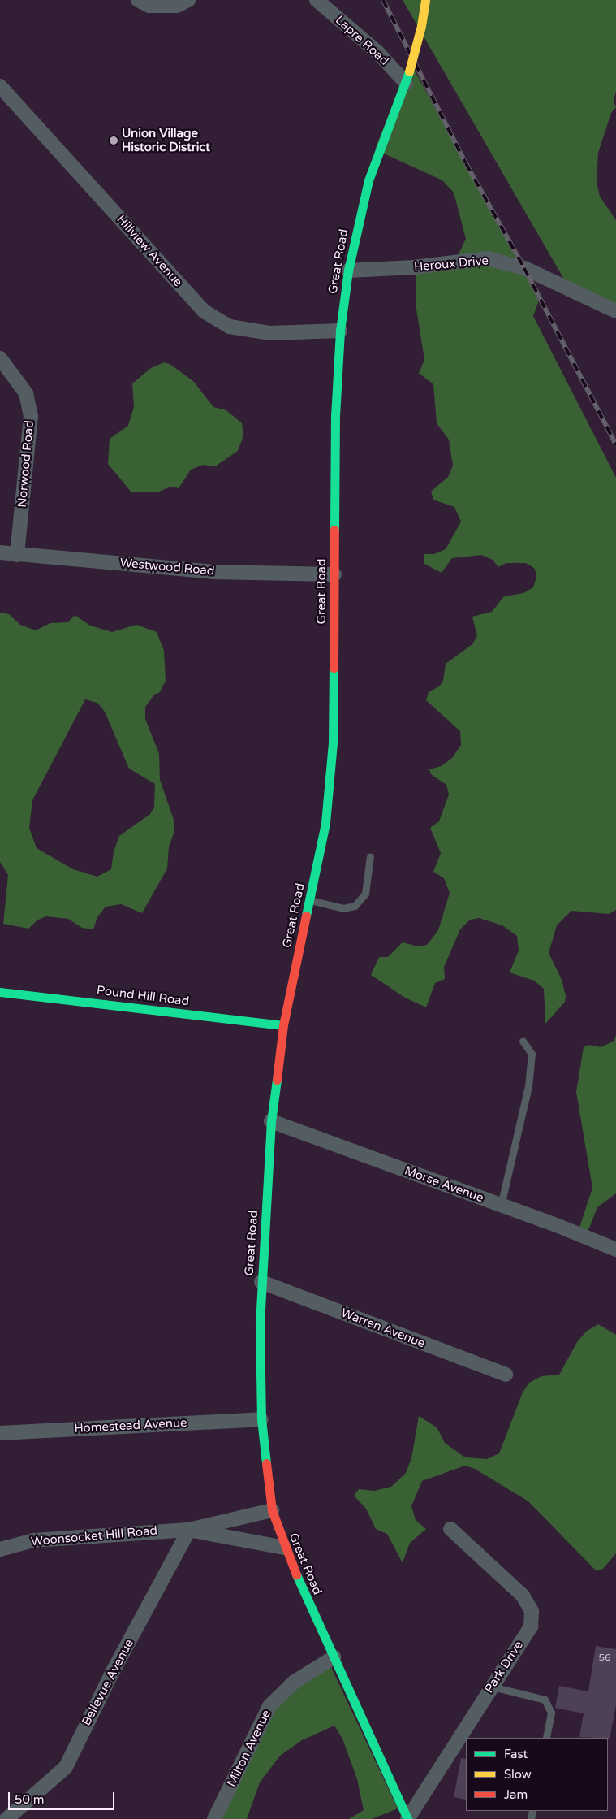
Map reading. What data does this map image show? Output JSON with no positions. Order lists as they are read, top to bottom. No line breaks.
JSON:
{"streets":{"main road":["Great Road","Pound Hill Road"],"street":["Lapre Road","Hillview Avenue","Heroux Drive","Norwood Road","Westwood Road","Morse Avenue","Warren Avenue","Homestead Avenue","Woonsocket Hill Road","Park Drive","Bellevue Avenue","Milton Avenue"]},"crossings":[["Lapre Road","Great Road"],["Hillview Avenue","Great Road"],["Great Road","Heroux Drive"],["Great Road","Westwood Road"],["Great Road","Pound Hill Road"],["Great Road","Morse Avenue"],["Great Road","Warren Avenue"],["Great Road","Homestead Avenue"],["Great Road","Woonsocket Hill Road"],["Great Road","Park Drive"],["Great Road","Milton Avenue"],["Norwood Road","Westwood Road"],["Woonsocket Hill Road","Bellevue Avenue"]],"places":["Union Village Historic District"],"house_numbers":["56"],"legend":["Fast","Slow","Jam"],"scale_bar":"50 m"}
